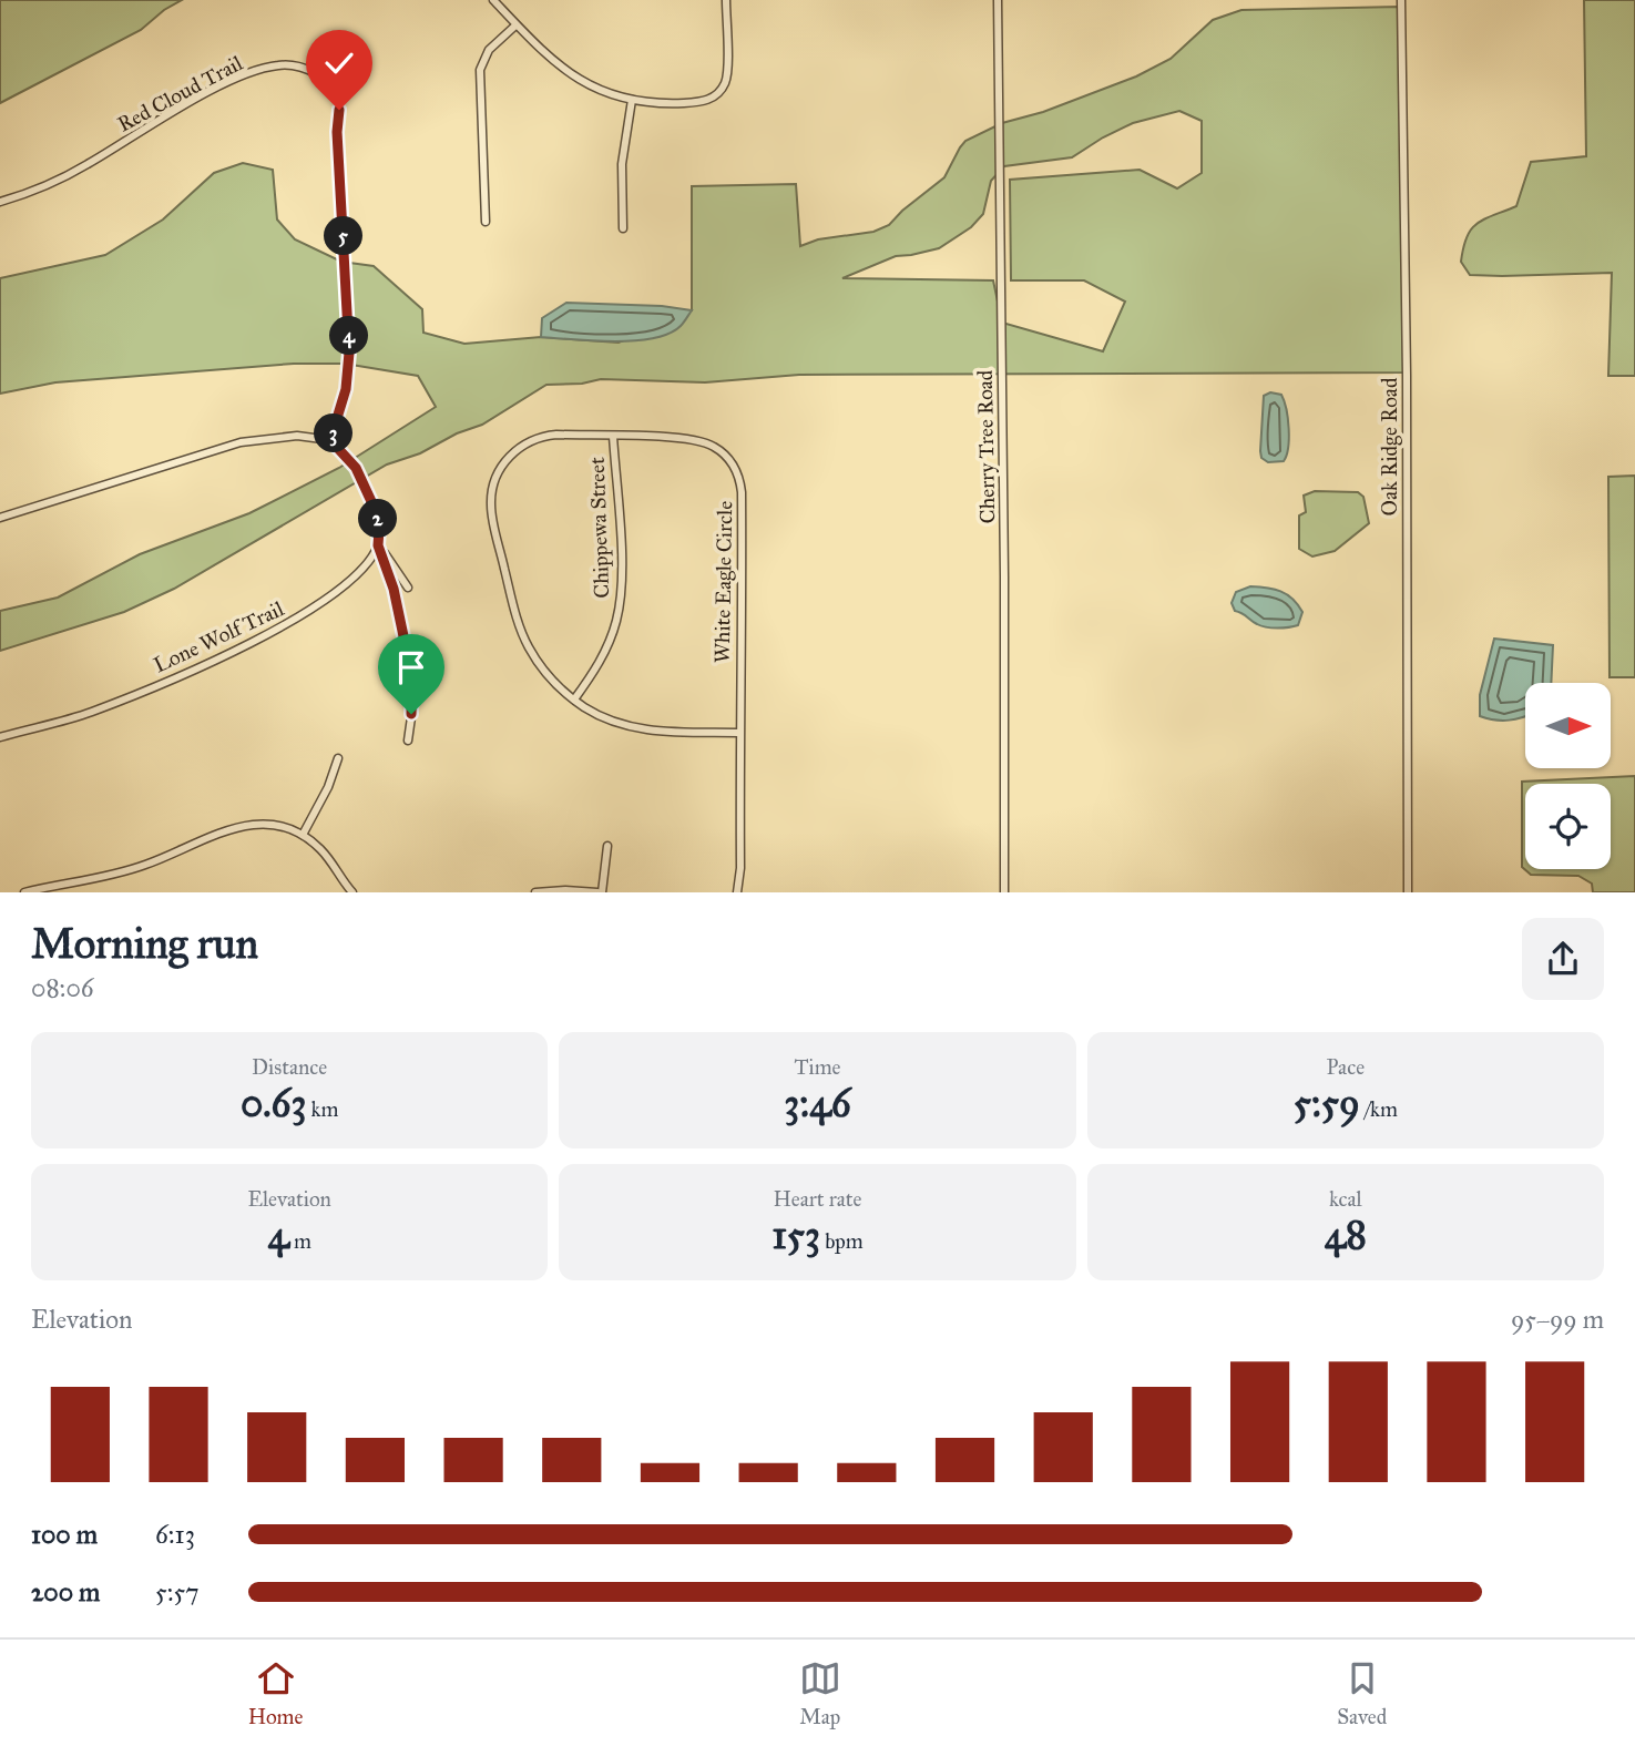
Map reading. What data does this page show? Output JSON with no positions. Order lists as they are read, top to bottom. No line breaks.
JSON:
{"streets":{"street":["Red Cloud Trail","Cherry Tree Road","Oak Ridge Road","Chippewa Street","White Eagle Circle","Lone Wolf Trail"]},"crossings":[["Chippewa Street","White Eagle Circle"]],"north":"right","page":{"pins":["5","4","3","2"],"heading":["Morning run","08:06"],"stats":[["Distance","0.63 km"],["Time","3:46"],["Pace","5:59 /km"],["Elevation","4 m"],["Heart rate","153 bpm"],["kcal","48"]],"chart":["Elevation","95–99 m"],"list":[{"name":"100 m","note":"6:13"},{"name":"200 m","note":"5:57"}],"tabs":["Home","Map","Saved"]}}
